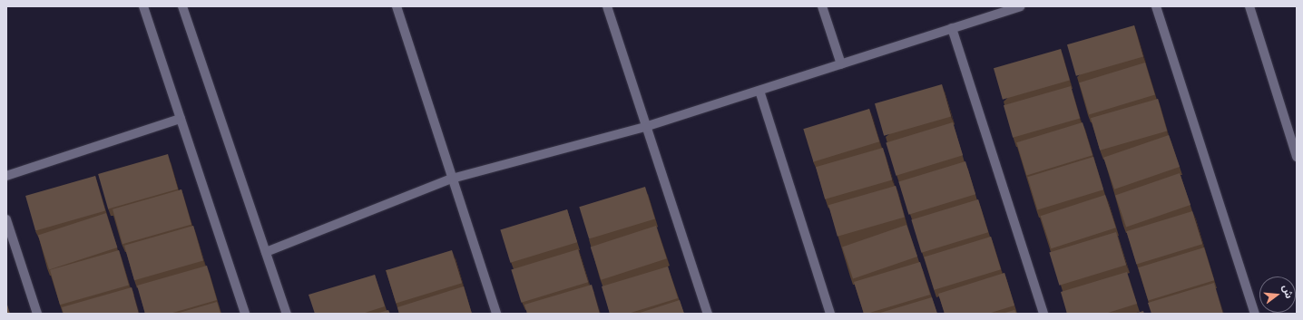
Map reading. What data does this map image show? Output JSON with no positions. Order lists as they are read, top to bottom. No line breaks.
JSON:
{"north":"right"}
